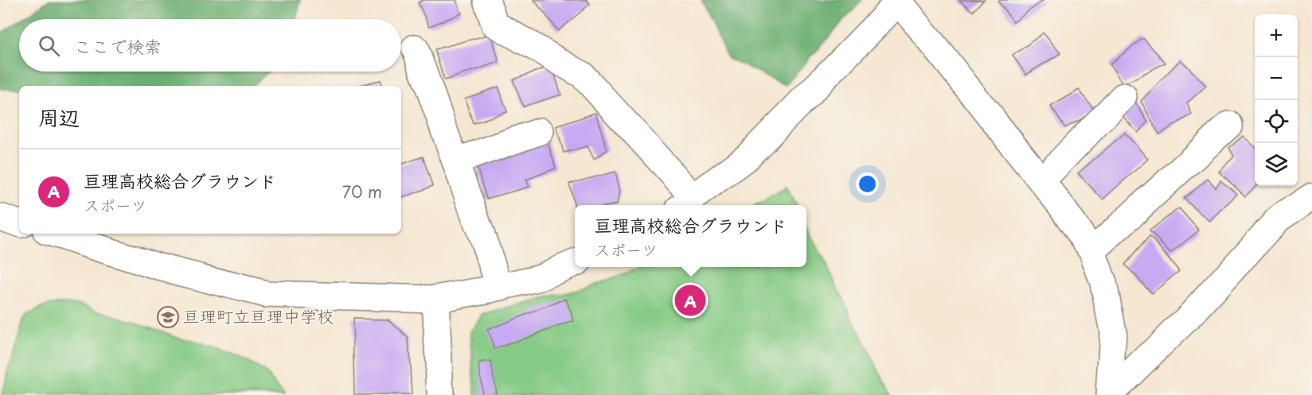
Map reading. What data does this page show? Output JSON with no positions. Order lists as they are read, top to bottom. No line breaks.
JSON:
{"places":{"school or university":["亘理町立亘理中学校"]},"page":{"map_buttons":["+","−"],"search":"ここで検索","heading":"周辺","list":[{"mark":"A","name":"亘理高校総合グラウンド","note":"スポーツ","value":"70 m"}],"popup":["亘理高校総合グラウンド","スポーツ"],"pins":"A"}}
